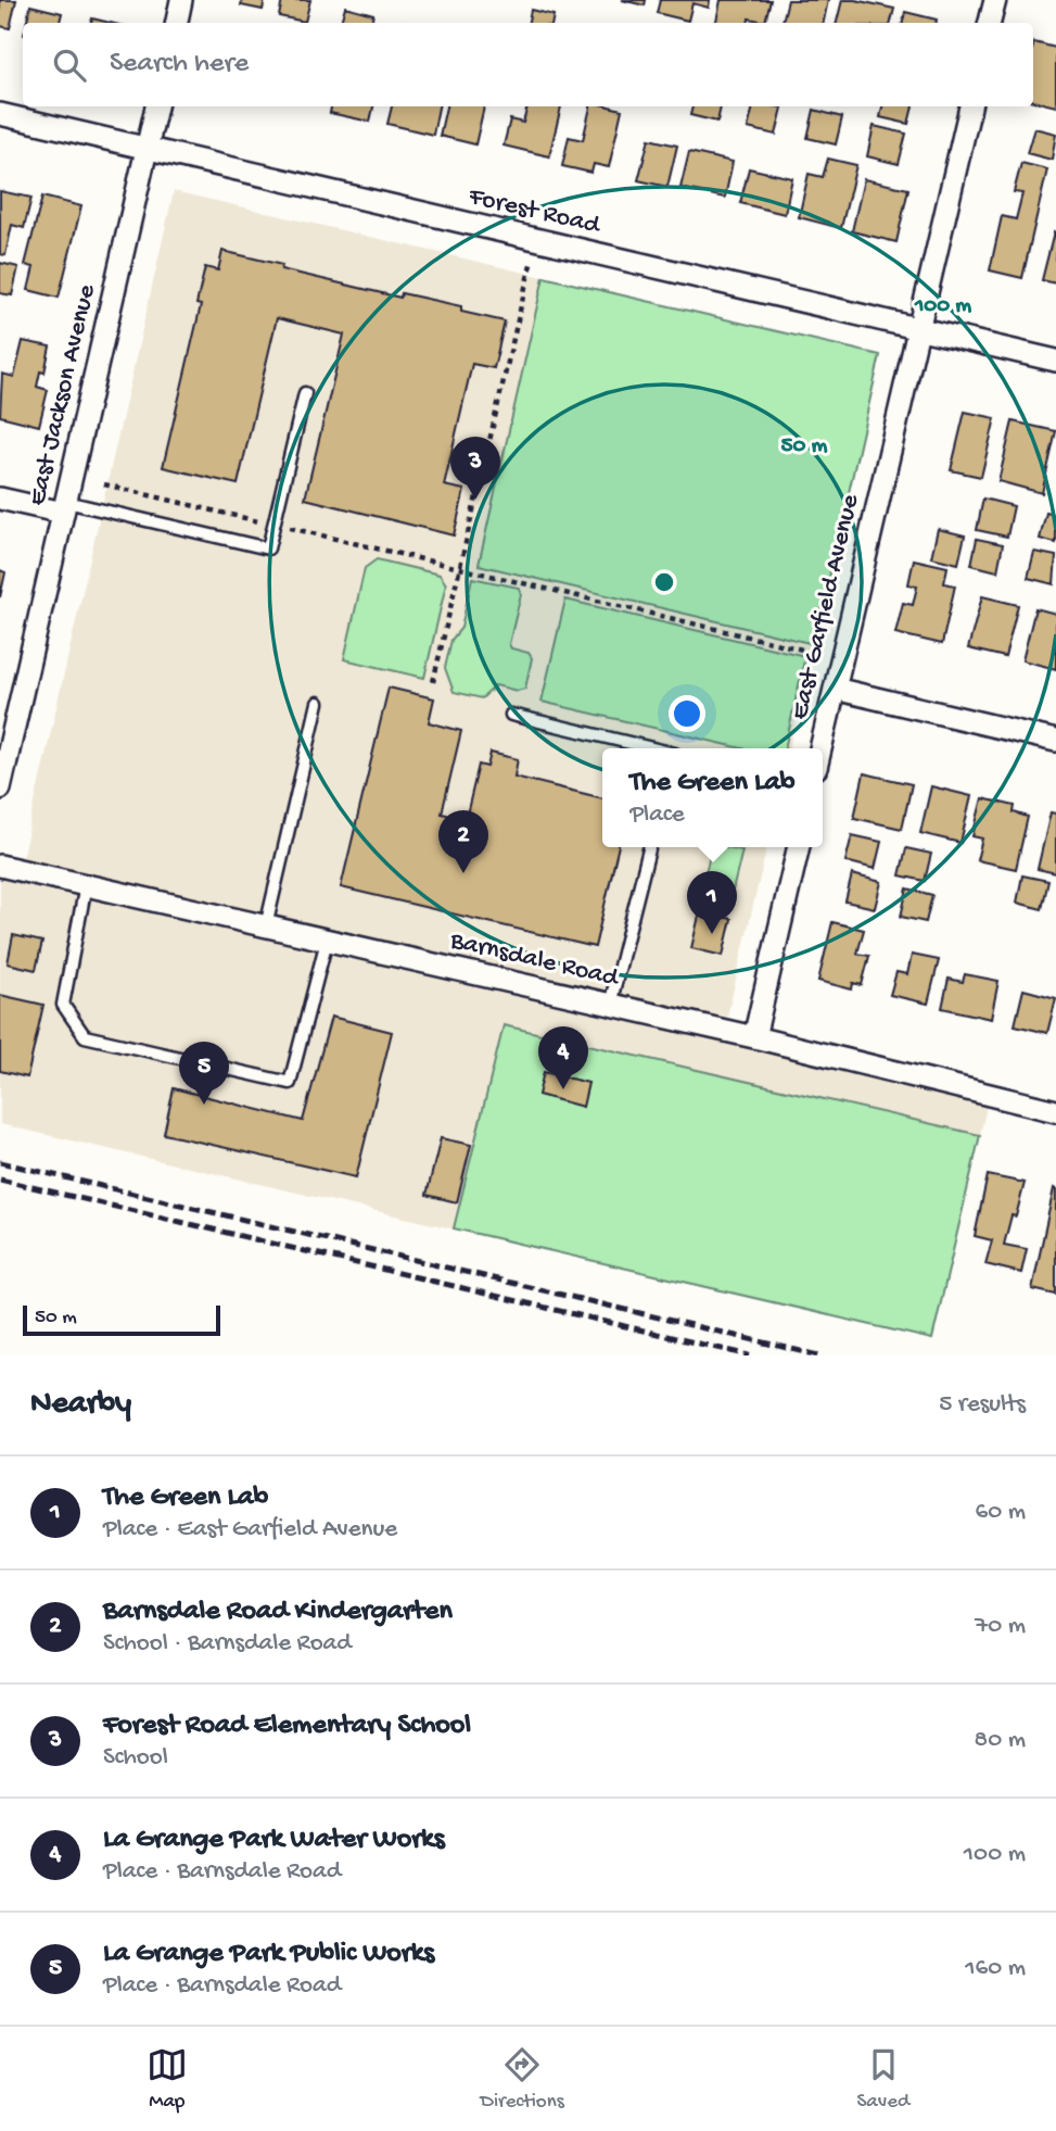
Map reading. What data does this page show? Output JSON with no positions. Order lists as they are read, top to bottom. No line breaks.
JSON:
{"streets":{"street":["Forest Road","East Jackson Avenue","East Garfield Avenue","Barnsdale Road"]},"crossings":[["Forest Road","East Jackson Avenue"],["Forest Road","East Garfield Avenue"]],"scale_bar":"50 m","page":{"search":"Search here","pins":["3","2","1","4","5"],"popup":["The Green Lab","Place"],"scale":"50 m","heading":["Nearby","5 results"],"list":[{"mark":"1","name":"The Green Lab","note":"Place · East Garfield Avenue","value":"60 m"},{"mark":"2","name":"Barnsdale Road Kindergarten","note":"School · Barnsdale Road","value":"70 m"},{"mark":"3","name":"Forest Road Elementary School","note":"School","value":"80 m"},{"mark":"4","name":"La Grange Park Water Works","note":"Place · Barnsdale Road","value":"100 m"},{"mark":"5","name":"La Grange Park Public Works","note":"Place · Barnsdale Road","value":"160 m"}],"nav":["Map","Directions","Saved"]},"rings":["100 m","50 m"]}
